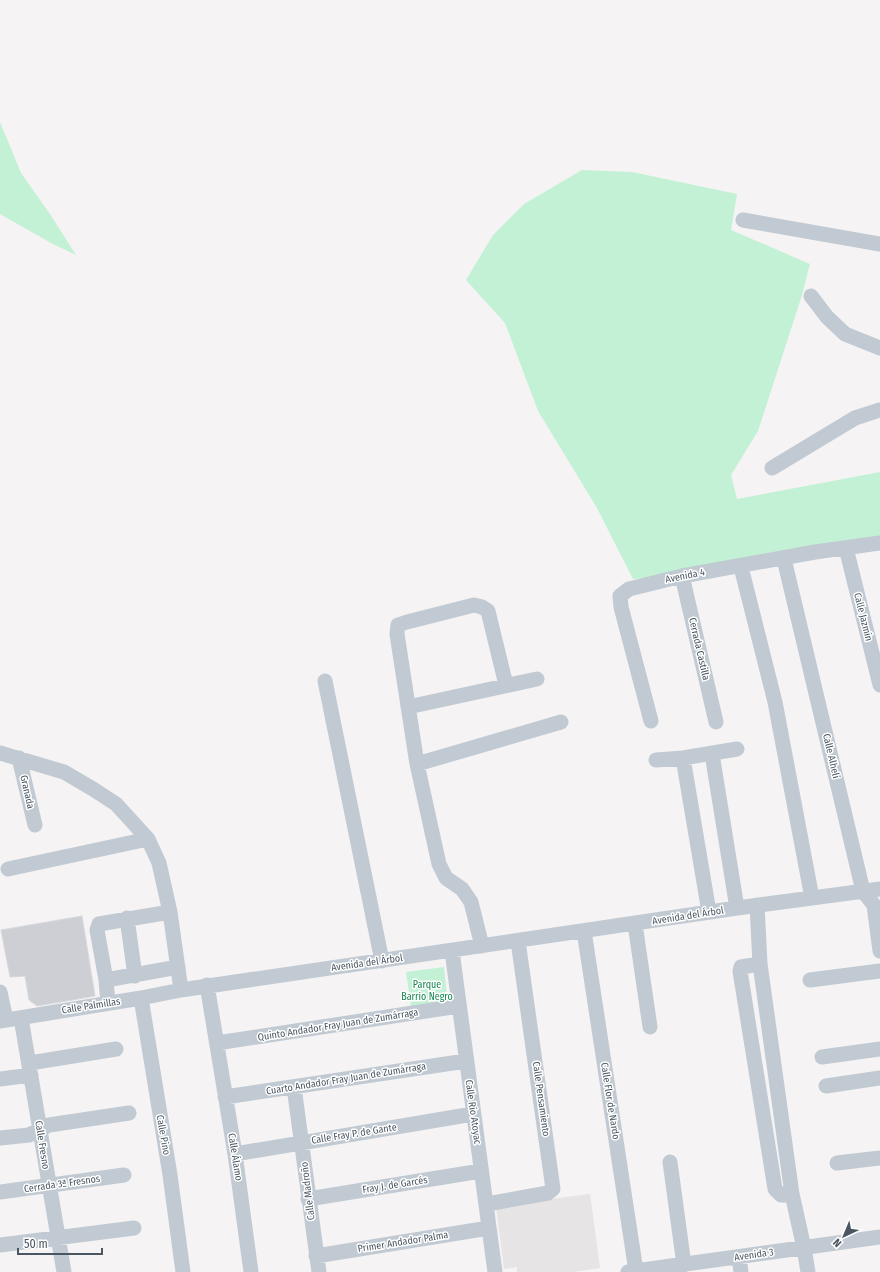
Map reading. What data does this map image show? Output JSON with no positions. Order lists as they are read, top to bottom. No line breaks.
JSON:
{"streets":{"street":["Avenida 4","Calle Jazmín","Cerrada Castilla","Calle Alheli","Granada","Avenida del Árbol","Calle Palmillas","Quinto Andador Fray Juan de Zumárraga","Cuarto Andador Fray Juan de Zumárraga","Calle Pensamiento","Calle Flor de Nardo","Calle Río Atoyac","Calle Fray P. de Gante","Calle Pino","Calle Fresno","Calle Álamo","Cerrada 3ª Fresnos","Fray J. de Garcés","Calle Madroño","Primer Andador Palma","Avenida 3"]},"crossings":[["Avenida 4","Calle Jazmín"],["Avenida 4","Cerrada Castilla"],["Avenida 4","Calle Alheli"],["Calle Alheli","Avenida del Árbol"],["Avenida del Árbol","Calle Palmillas"],["Avenida del Árbol","Calle Pensamiento"],["Avenida del Árbol","Calle Flor de Nardo"],["Avenida del Árbol","Calle Río Atoyac"],["Avenida del Árbol","Calle Álamo"],["Calle Palmillas","Calle Pino"],["Calle Palmillas","Calle Fresno"],["Quinto Andador Fray Juan de Zumárraga","Calle Río Atoyac"],["Quinto Andador Fray Juan de Zumárraga","Calle Álamo"],["Cuarto Andador Fray Juan de Zumárraga","Calle Río Atoyac"],["Cuarto Andador Fray Juan de Zumárraga","Calle Álamo"],["Cuarto Andador Fray Juan de Zumárraga","Calle Madroño"],["Calle Pensamiento","Calle Río Atoyac"],["Calle Flor de Nardo","Avenida 3"],["Calle Río Atoyac","Calle Fray P. de Gante"],["Calle Río Atoyac","Fray J. de Garcés"],["Calle Río Atoyac","Primer Andador Palma"],["Calle Fray P. de Gante","Calle Álamo"],["Calle Fray P. de Gante","Calle Madroño"],["Calle Fresno","Cerrada 3ª Fresnos"],["Fray J. de Garcés","Calle Madroño"],["Calle Madroño","Primer Andador Palma"]],"parks":["Parque Barrio Negro"],"scale_bar":"50 m","north":"bottom left"}
